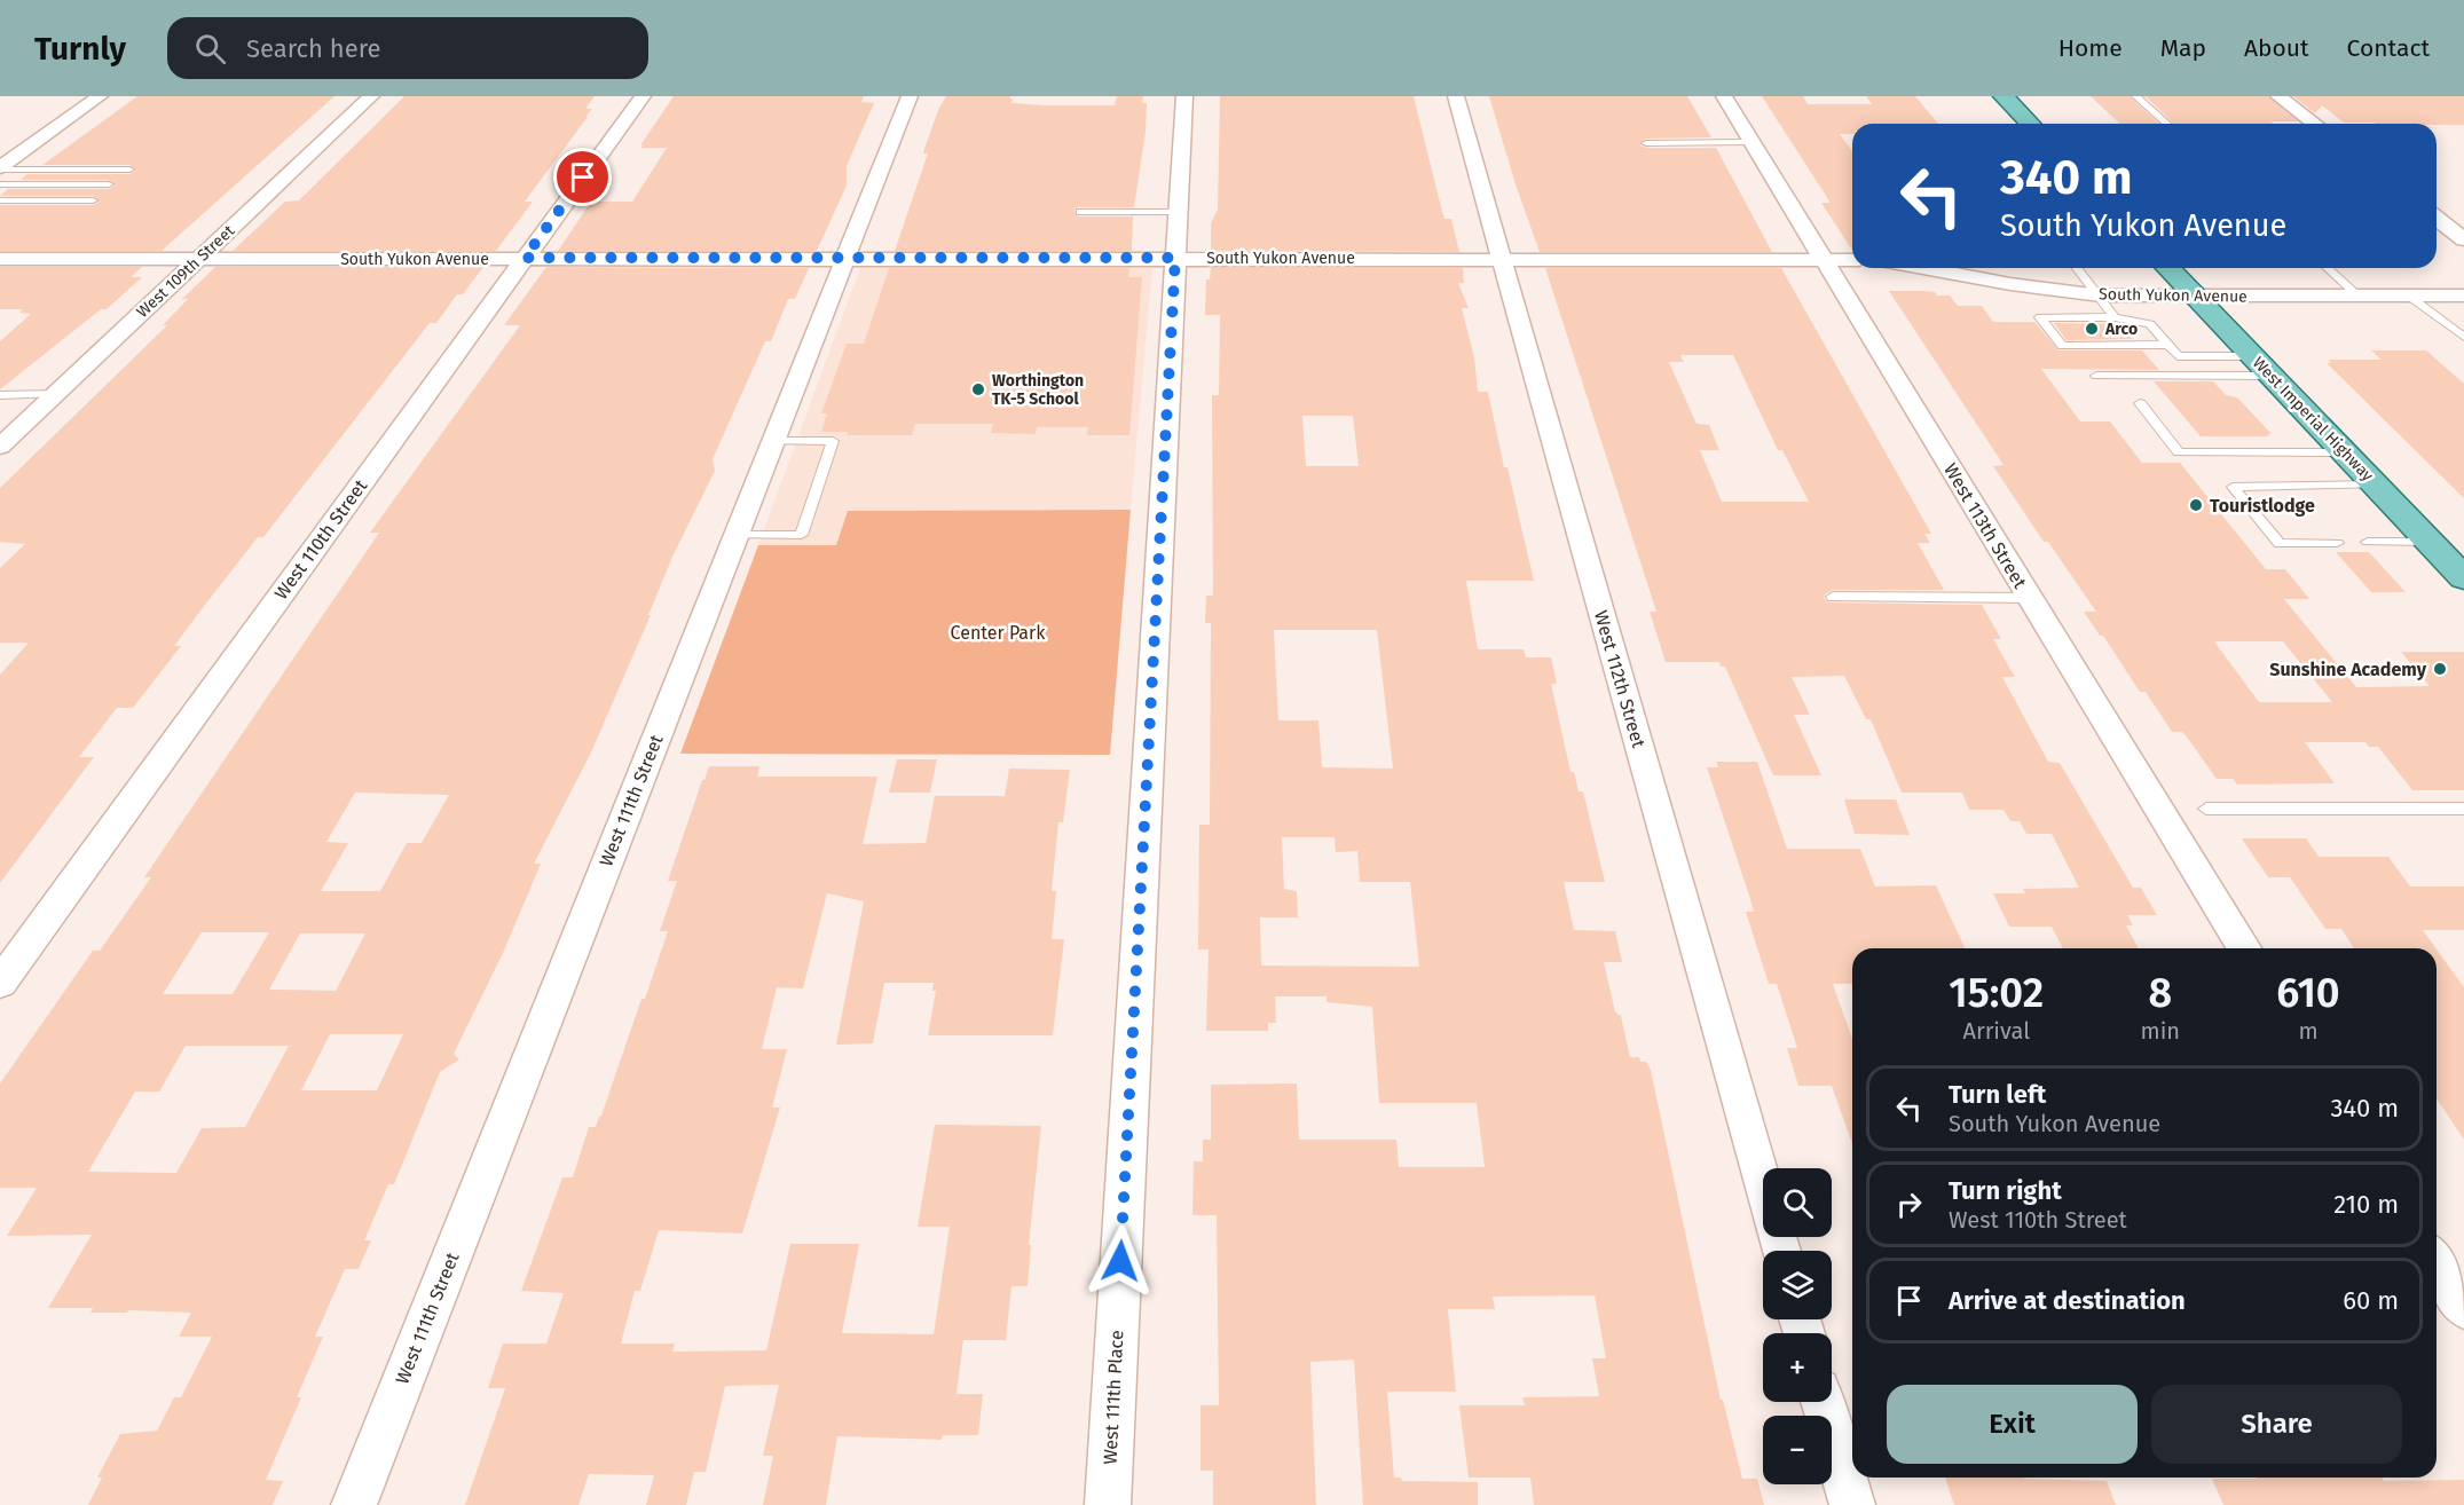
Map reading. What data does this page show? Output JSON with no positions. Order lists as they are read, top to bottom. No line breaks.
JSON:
{"streets":{"main road":["West Imperial Highway"],"street":["South Yukon Avenue","West 109th Street","West 113th Street","West 110th Street","West 112th Street","West 111th Street","West 111th Place"]},"crossings":[["South Yukon Avenue","West 109th Street"],["South Yukon Avenue","West Imperial Highway"],["South Yukon Avenue","West 113th Street"],["South Yukon Avenue","West 110th Street"],["South Yukon Avenue","West 112th Street"],["South Yukon Avenue","West 111th Street"],["South Yukon Avenue","West 111th Place"]],"parks":["Center Park"],"places":["Arco","Worthington TK-5 School","Touristlodge","Sunshine Academy"],"page":{"header":"Turnly","search":"Search here","nav":["Home","Map","About","Contact"],"turn":["340 m","South Yukon Avenue"],"eta":["15:02","Arrival","8","min","610","m"],"list":[{"name":"Turn left","note":"South Yukon Avenue","value":"340 m"},{"name":"Turn right","note":"West 110th Street","value":"210 m"},{"name":"Arrive at destination","value":"60 m"}],"map_buttons":["+","−"],"buttons":["Exit","Share"]}}
